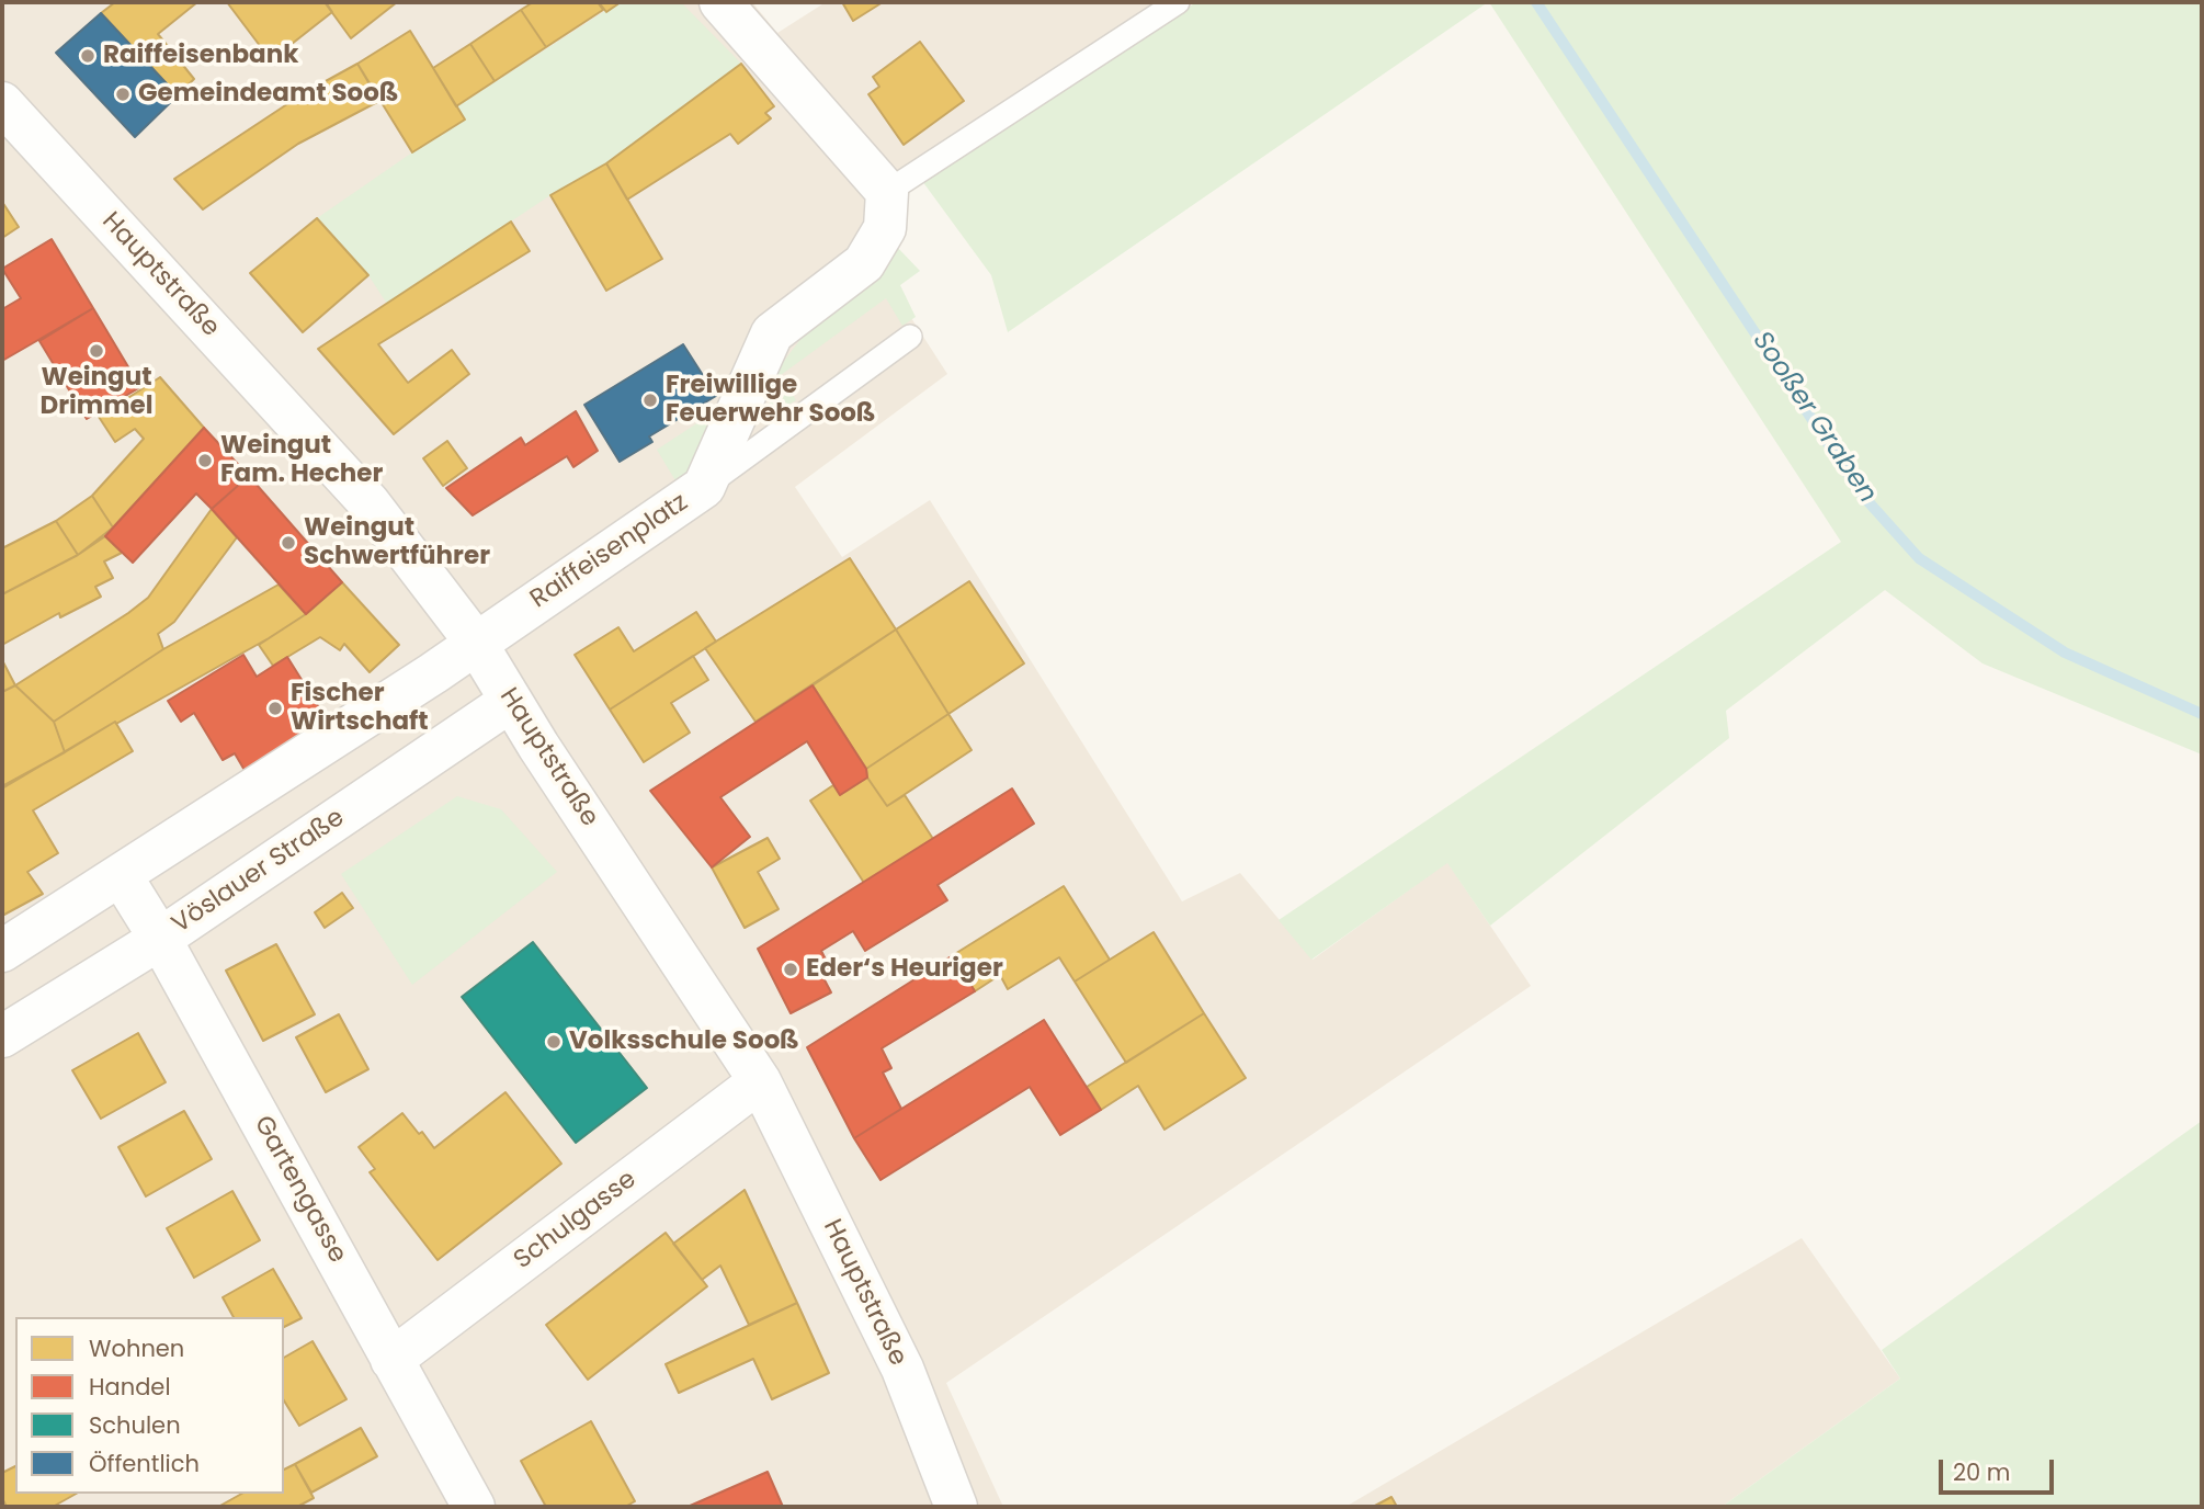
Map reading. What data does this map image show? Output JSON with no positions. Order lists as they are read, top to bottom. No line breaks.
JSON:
{"streets":{"street":["Hauptstraße","Raiffeisenplatz","Vöslauer Straße","Gartengasse","Schulgasse"]},"crossings":[["Hauptstraße","Raiffeisenplatz"],["Hauptstraße","Vöslauer Straße"],["Hauptstraße","Schulgasse"],["Vöslauer Straße","Gartengasse"],["Gartengasse","Schulgasse"]],"water":["Sooßer Graben"],"places":["Raiffeisenbank","Gemeindeamt Sooß","Weingut Drimmel","Freiwillige Feuerwehr Sooß","Weingut Fam. Hecher","Weingut Schwertführer","Fischer Wirtschaft","Eder‘s Heuriger","Volksschule Sooß"],"legend":["Wohnen","Handel","Schulen","Öffentlich"],"scale_bar":"20 m"}
